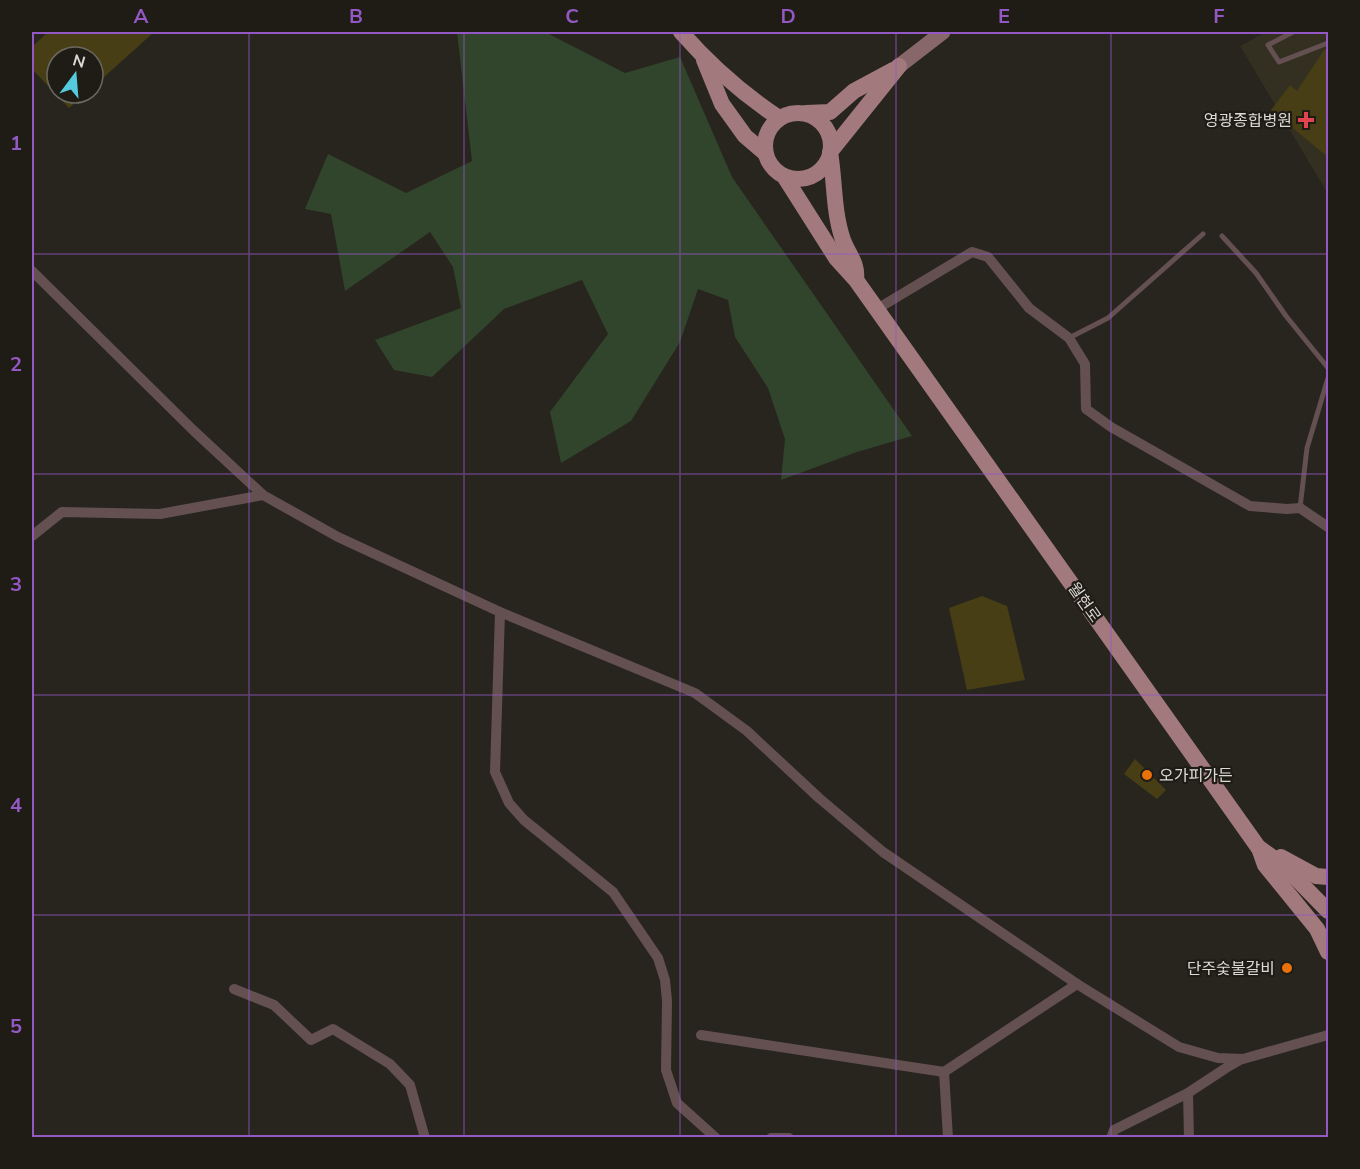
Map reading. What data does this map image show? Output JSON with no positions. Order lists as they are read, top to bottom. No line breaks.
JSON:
{"streets":{"main road":["월현로"]},"places":{"health":["영광종합병원"],"other":["오가피가든","단주숯불갈비"]},"north":"top","grid":{"columns":["A","B","C","D","E","F"],"rows":["1","2","3","4","5"]}}
